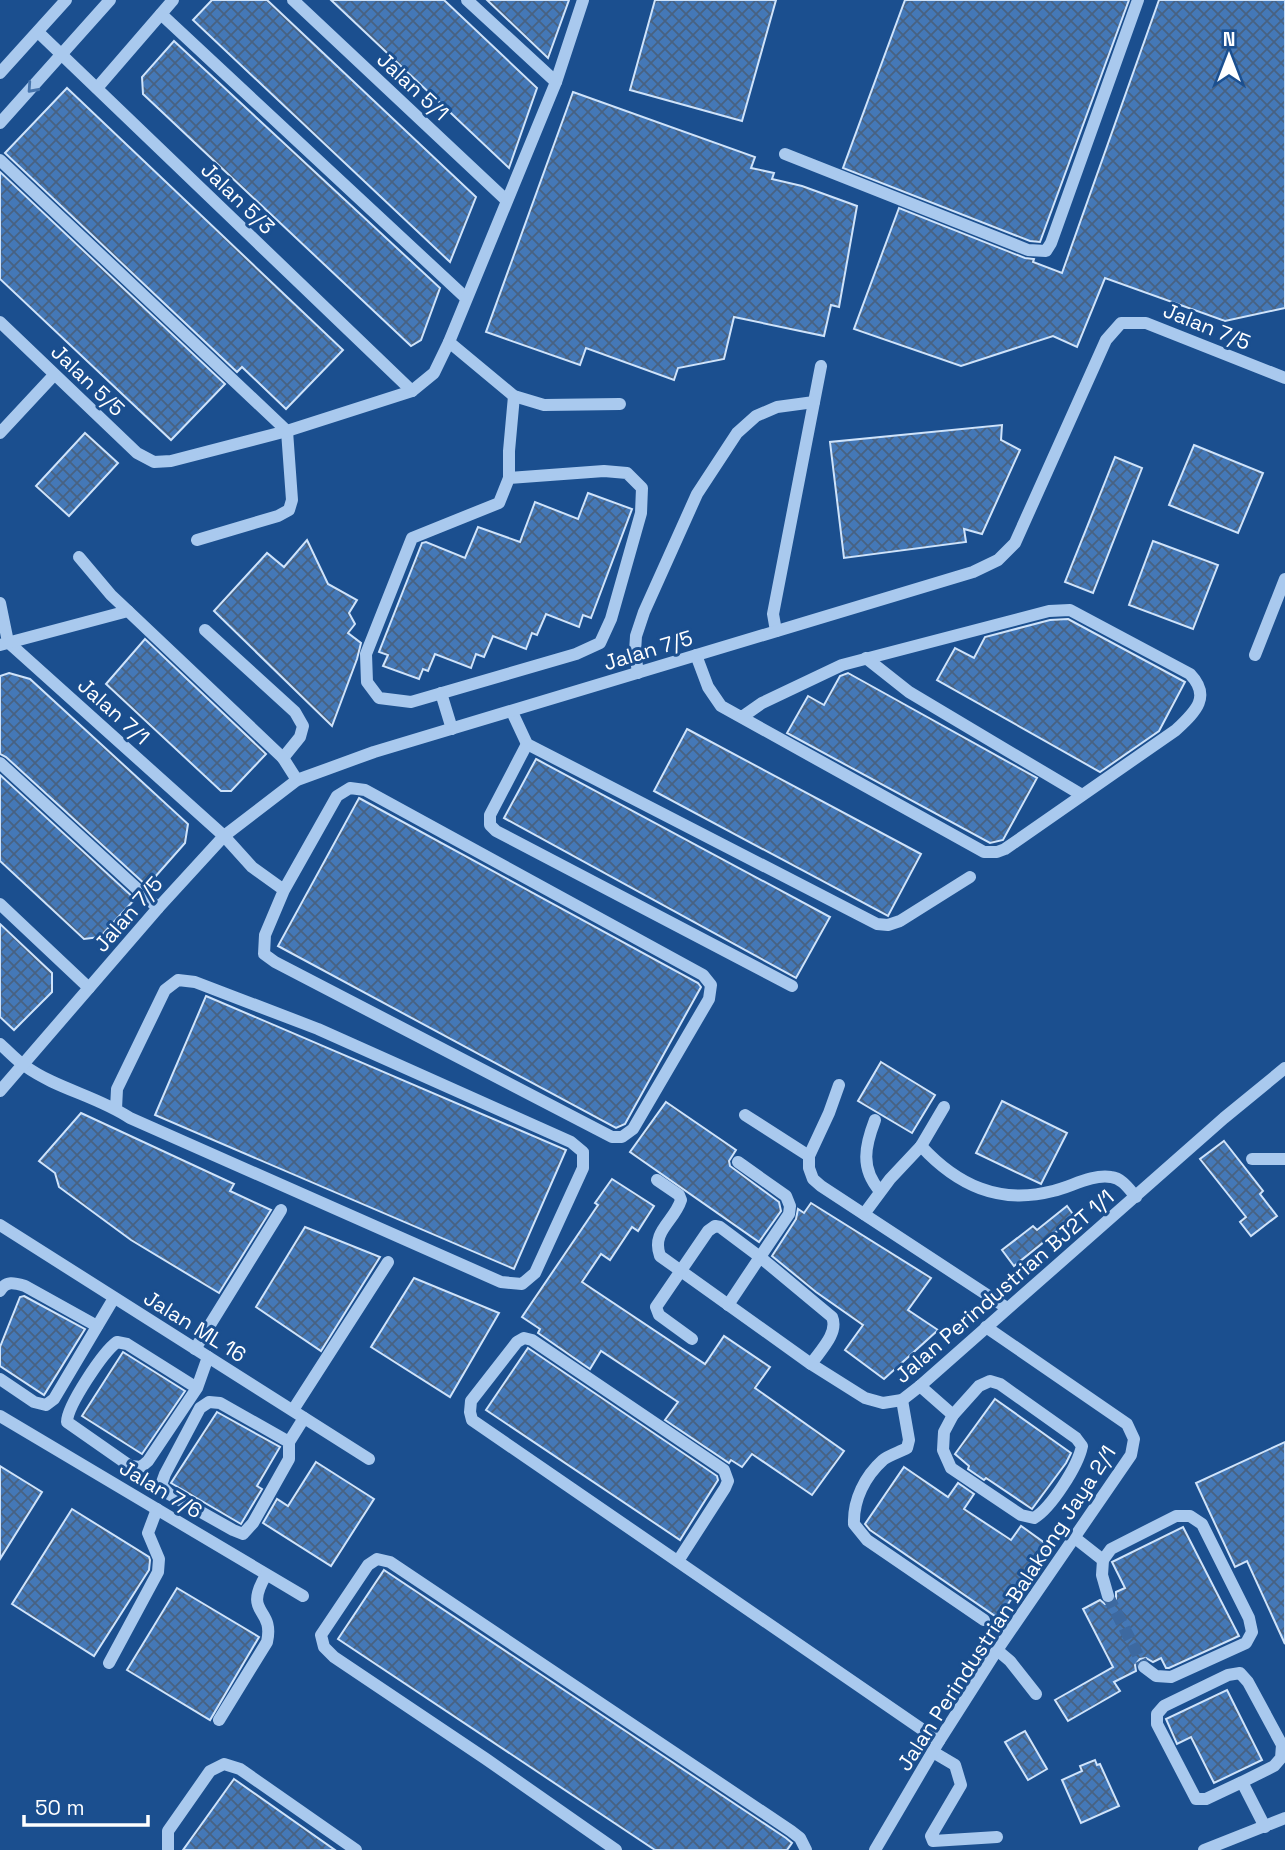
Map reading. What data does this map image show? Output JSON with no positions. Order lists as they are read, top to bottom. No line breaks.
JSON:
{"streets":{"street":["Jalan 5/1","Jalan 5/3","Jalan 7/5","Jalan 5/5","Jalan 7/1","Jalan Perindustrian BJ2T 1/1","Jalan ML 16","Jalan 7/6","Jalan Perindustrian Balakong Jaya 2/1"]},"crossings":[["Jalan 7/5","Jalan 7/1"],["Jalan Perindustrian BJ2T 1/1","Jalan Perindustrian Balakong Jaya 2/1"]],"scale_bar":"50 m","north":"top"}
